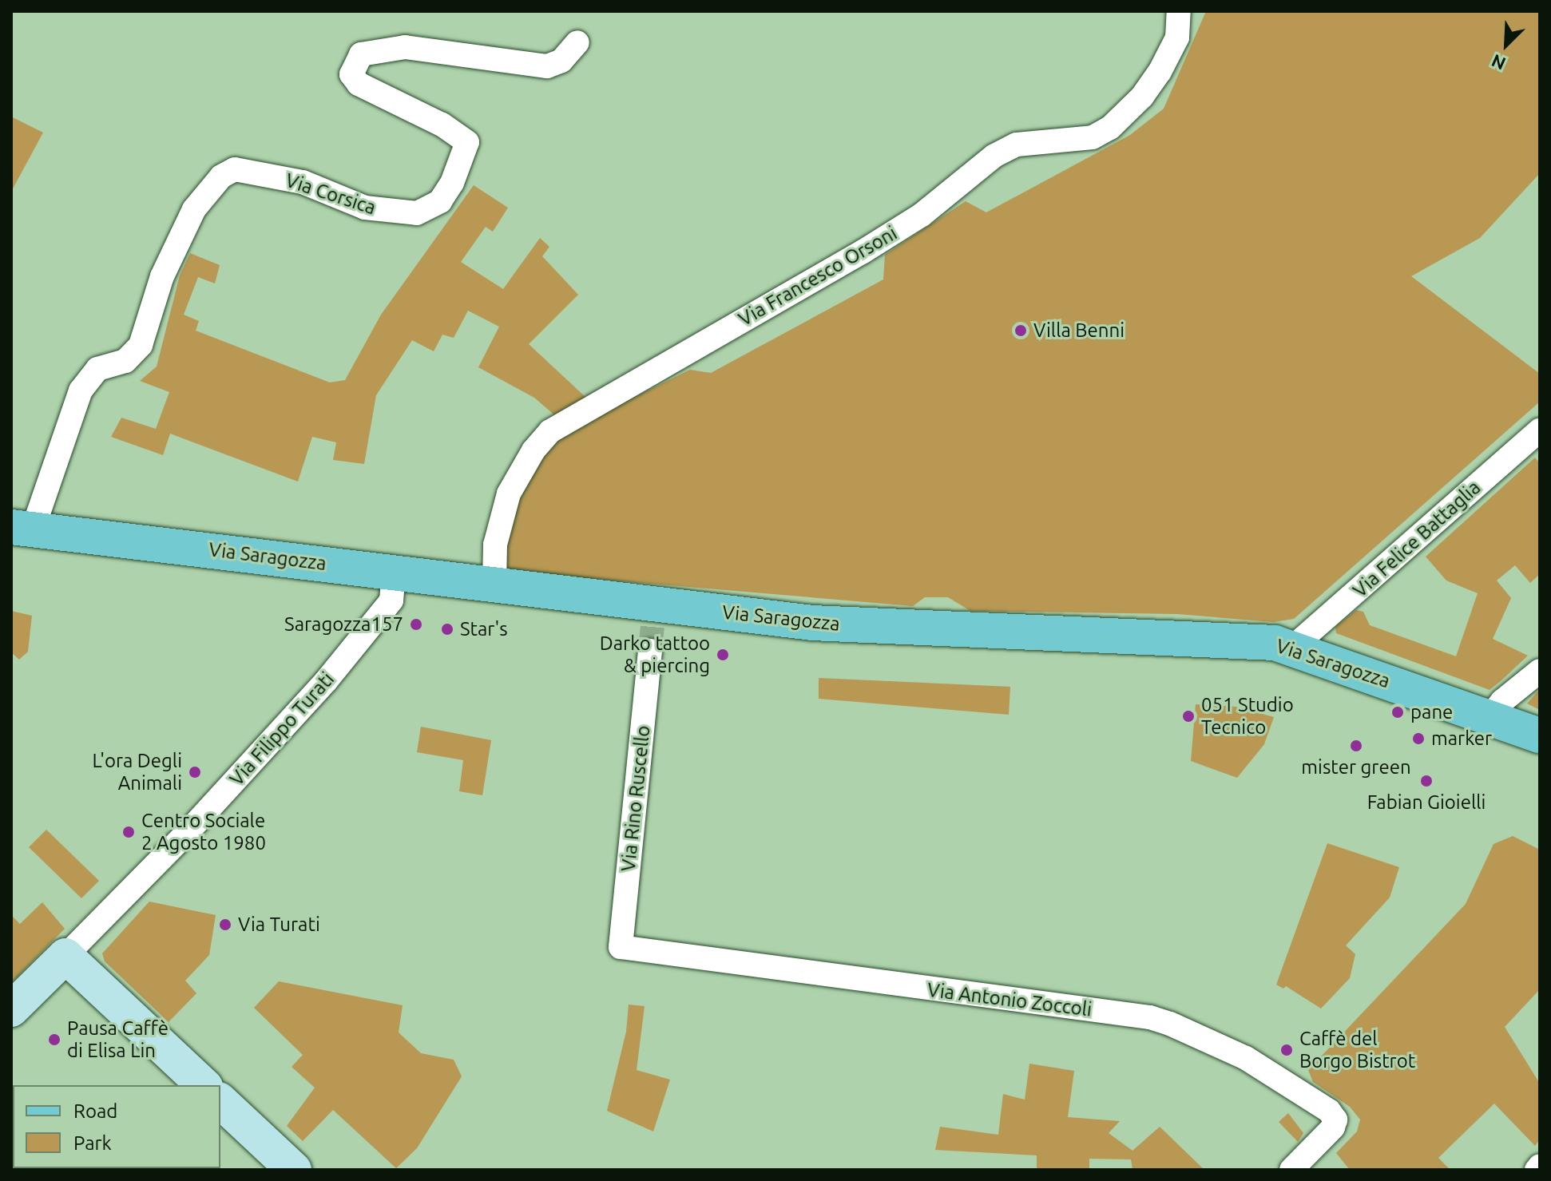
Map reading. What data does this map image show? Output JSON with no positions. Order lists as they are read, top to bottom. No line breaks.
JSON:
{"streets":{"main road":["Via Saragozza"],"street":["Via Corsica","Via Francesco Orsoni","Via Felice Battaglia","Via Filippo Turati","Via Rino Ruscello","Via Antonio Zoccoli"]},"crossings":[["Via Corsica","Via Saragozza"],["Via Francesco Orsoni","Via Saragozza"],["Via Felice Battaglia","Via Saragozza"],["Via Saragozza","Via Filippo Turati"],["Via Rino Ruscello","Via Antonio Zoccoli"]],"places":["Villa Benni","Saragozza157","Star's","Darko tattoo & piercing","pane","051 Studio Tecnico","marker","mister green","L'ora Degli Animali","Fabian Gioielli","Centro Sociale 2 Agosto 1980","Via Turati","Pausa Caffè di Elisa Lin","Caffè del Borgo Bistrot"],"legend":["Road","Park"],"north":"bottom left"}
